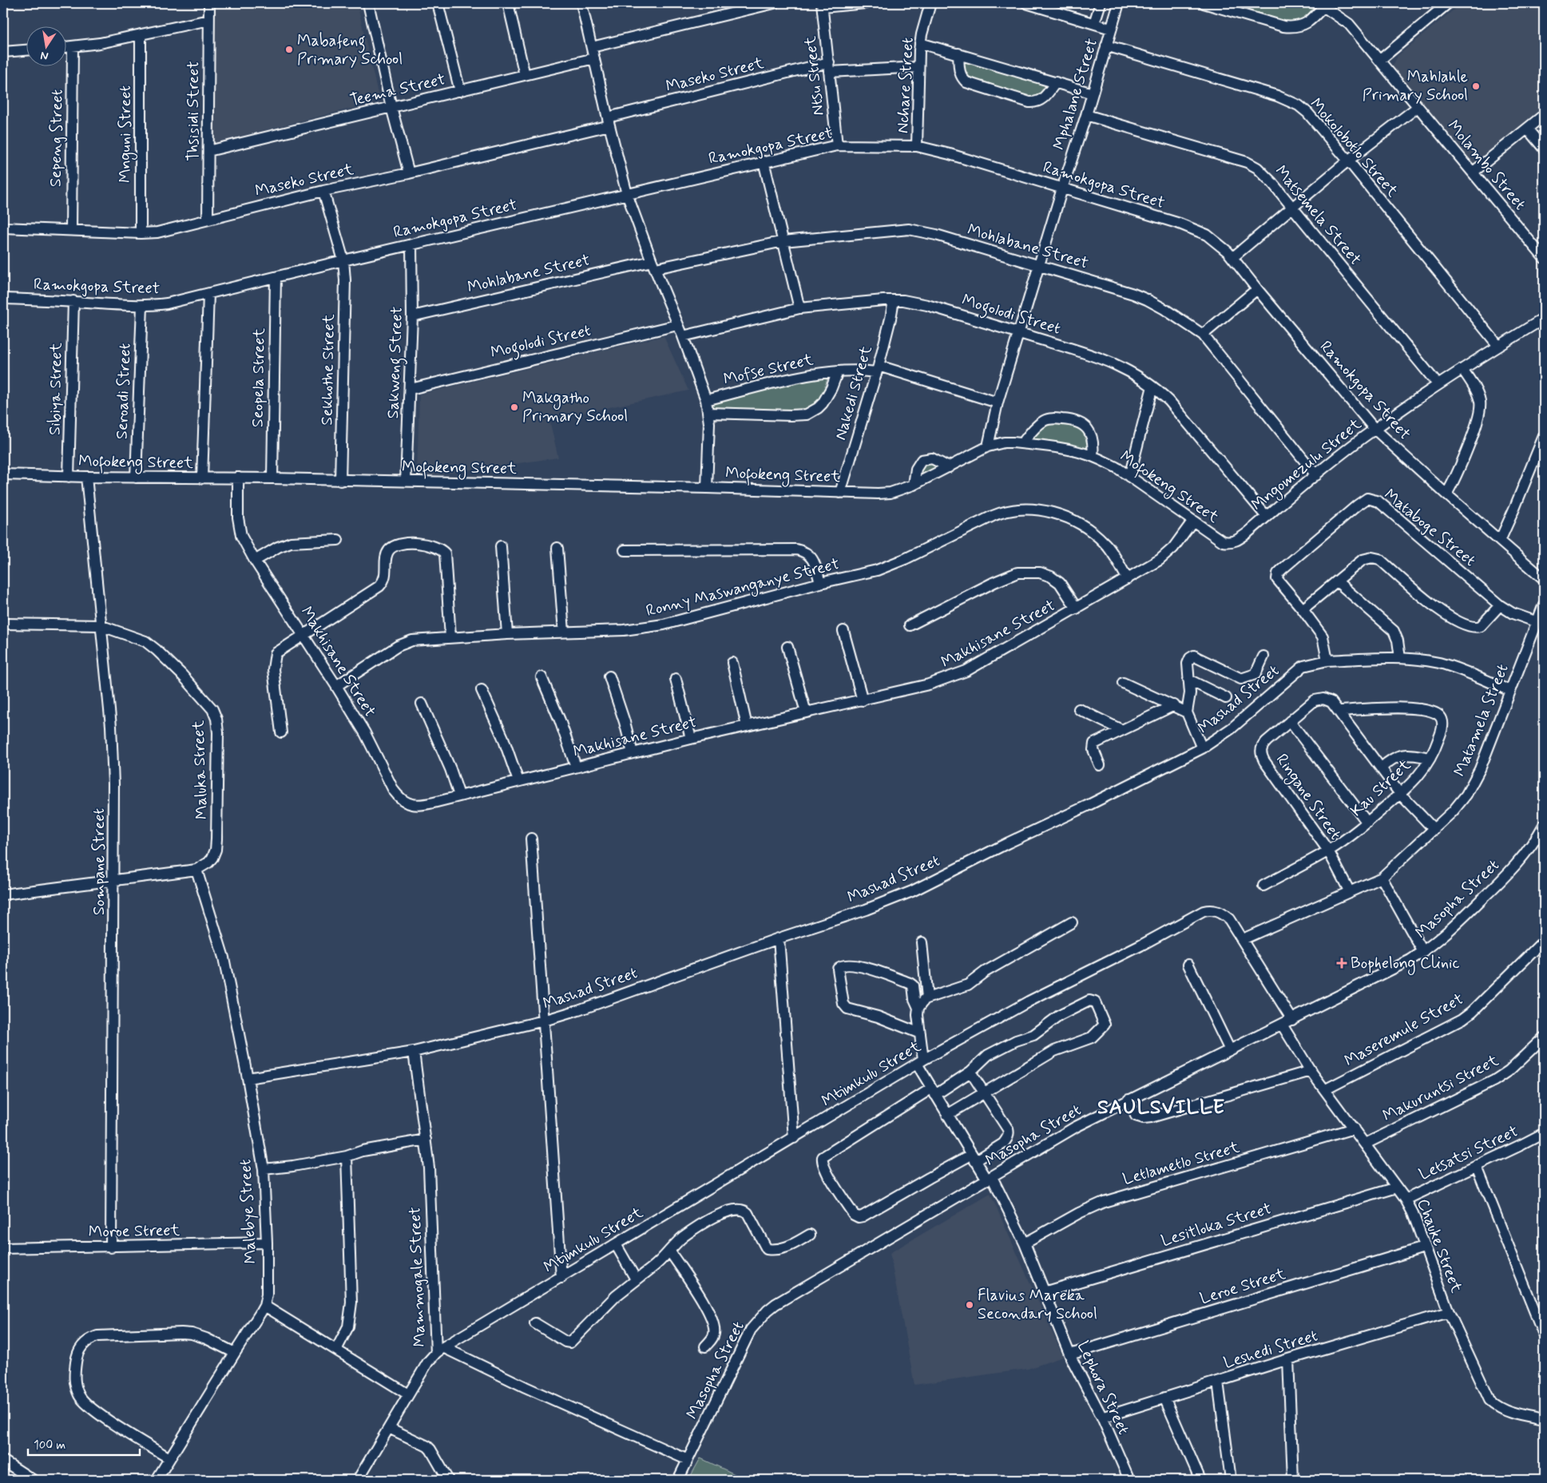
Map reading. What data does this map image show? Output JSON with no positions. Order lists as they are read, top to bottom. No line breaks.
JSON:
{"streets":{"street":["Maseko Street","Ntsu Street","Nchare Street","Teema Street","Mphalane Street","Thsisidi Street","Mnguni Street","Sepeng Street","Ramokgopa Street","Mokolobotlo Street","Molambo Street","Matsemela Street","Mohlabane Street","Mogolodi Street","Sakweng Street","Sekhothe Street","Mofse Street","Seopela Street","Sibiya Street","Seroadi Street","Nakedi Street","Mofokeng Street","Mngomezulu Street","Mataboge Street","Ronny Maswanganye Street","Makhisane Street","Mashad Street","Matamela Street","Maluka Street","Kau Street","Ringane Street","Sompane Street","Masopha Street","Maseremule Street","Mtimkulu Street","Makuruntsi Street","Letsatsi Street","Letlametlo Street","Malebye Street","Lesitloka Street","Moroe Street","Chauke Street","Mammogale Street","Leroe Street","Leshedi Street","Lephora Street"]},"crossings":[["Maseko Street","Ntsu Street"],["Maseko Street","Nchare Street"],["Maseko Street","Thsisidi Street"],["Maseko Street","Mnguni Street"],["Maseko Street","Sepeng Street"],["Maseko Street","Sekhothe Street"],["Ntsu Street","Ramokgopa Street"],["Nchare Street","Ramokgopa Street"],["Teema Street","Thsisidi Street"],["Mphalane Street","Ramokgopa Street"],["Mphalane Street","Mokolobotlo Street"],["Mphalane Street","Matsemela Street"],["Mphalane Street","Mohlabane Street"],["Mphalane Street","Mogolodi Street"],["Mphalane Street","Mofse Street"],["Mphalane Street","Mofokeng Street"],["Ramokgopa Street","Sakweng Street"],["Ramokgopa Street","Sekhothe Street"],["Ramokgopa Street","Seopela Street"],["Ramokgopa Street","Sibiya Street"],["Ramokgopa Street","Seroadi Street"],["Ramokgopa Street","Mngomezulu Street"],["Mokolobotlo Street","Mngomezulu Street"],["Matsemela Street","Mngomezulu Street"],["Mohlabane Street","Sakweng Street"],["Mohlabane Street","Mngomezulu Street"],["Mogolodi Street","Sakweng Street"],["Mogolodi Street","Nakedi Street"],["Mogolodi Street","Mngomezulu Street"],["Sakweng Street","Mofokeng Street"],["Sekhothe Street","Mofokeng Street"],["Mofse Street","Nakedi Street"],["Seopela Street","Mofokeng Street"],["Sibiya Street","Mofokeng Street"],["Seroadi Street","Mofokeng Street"],["Nakedi Street","Mofokeng Street"],["Mofokeng Street","Mngomezulu Street"],["Mofokeng Street","Makhisane Street"],["Mofokeng Street","Sompane Street"],["Mataboge Street","Mashad Street"],["Mataboge Street","Matamela Street"],["Ronny Maswanganye Street","Makhisane Street"],["Mashad Street","Matamela Street"],["Mashad Street","Malebye Street"],["Mashad Street","Mammogale Street"],["Matamela Street","Ringane Street"],["Matamela Street","Mtimkulu Street"],["Maluka Street","Sompane Street"],["Maluka Street","Malebye Street"],["Kau Street","Ringane Street"],["Sompane Street","Moroe Street"],["Masopha Street","Mtimkulu Street"],["Masopha Street","Chauke Street"],["Masopha Street","Lephora Street"],["Maseremule Street","Chauke Street"],["Mtimkulu Street","Mammogale Street"],["Mtimkulu Street","Lephora Street"],["Makuruntsi Street","Chauke Street"],["Letsatsi Street","Chauke Street"],["Letlametlo Street","Chauke Street"],["Letlametlo Street","Lephora Street"],["Malebye Street","Moroe Street"],["Lesitloka Street","Chauke Street"],["Lesitloka Street","Lephora Street"],["Chauke Street","Leroe Street"],["Chauke Street","Leshedi Street"],["Leroe Street","Lephora Street"],["Leshedi Street","Lephora Street"]],"districts":["SAULSVILLE"],"places":{"other":["Mabafeng Primary School","Mahlahle Primary School","Makgatho Primary School","Flavius Mareka Secondary School"],"health":["Bophelong Clinic"]},"scale_bar":"100 m","north":"bottom"}
